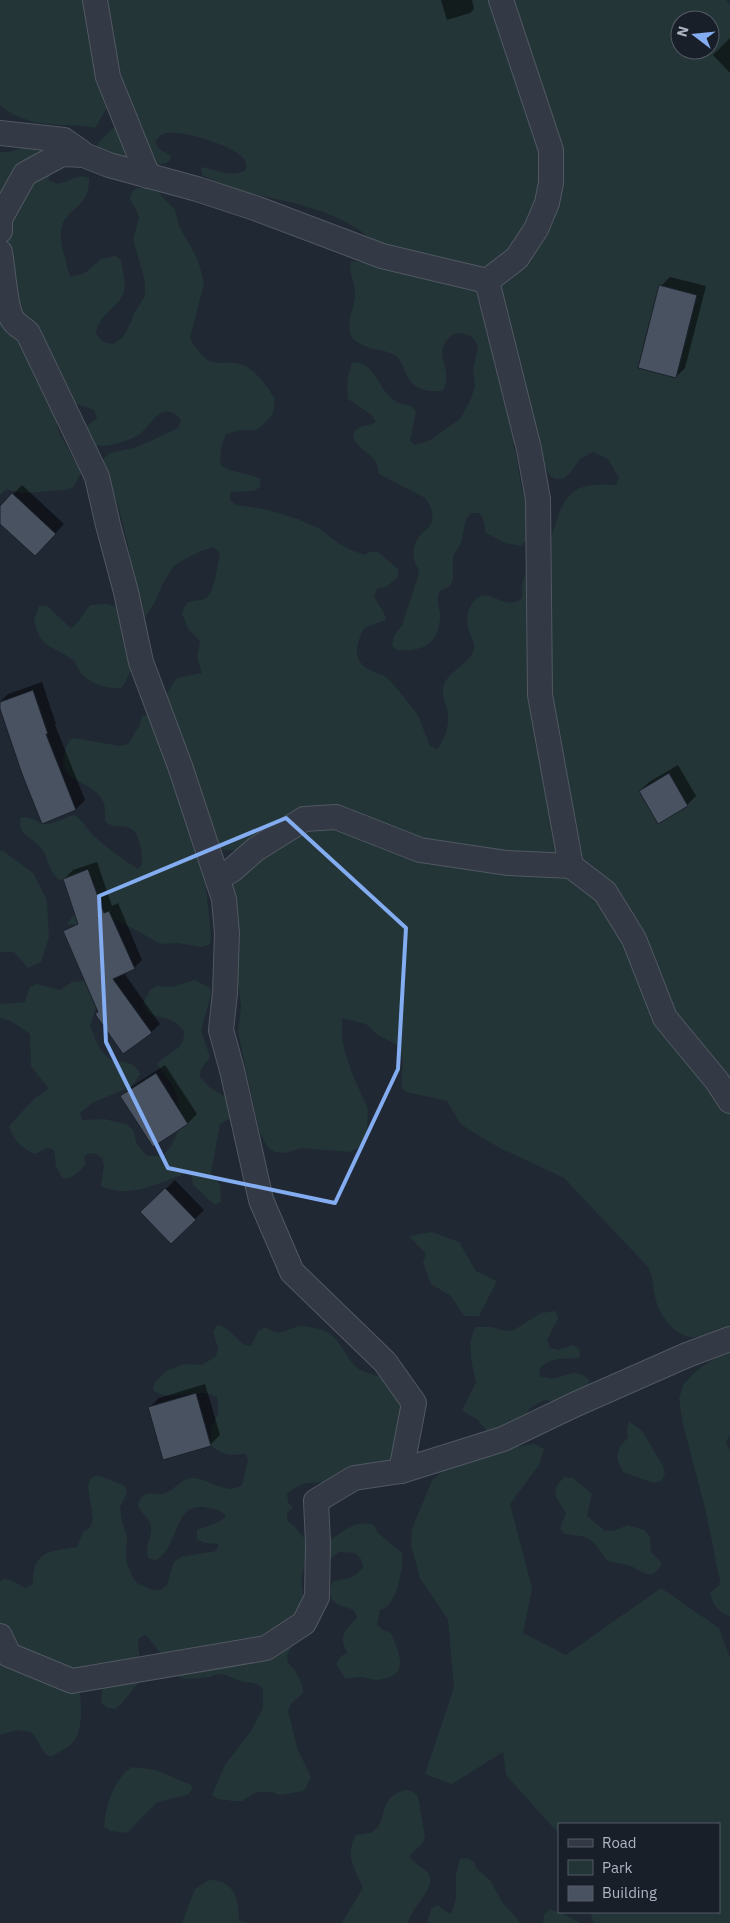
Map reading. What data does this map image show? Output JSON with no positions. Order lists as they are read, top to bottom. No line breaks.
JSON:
{"legend":["Road","Park","Building"],"north":"left"}
